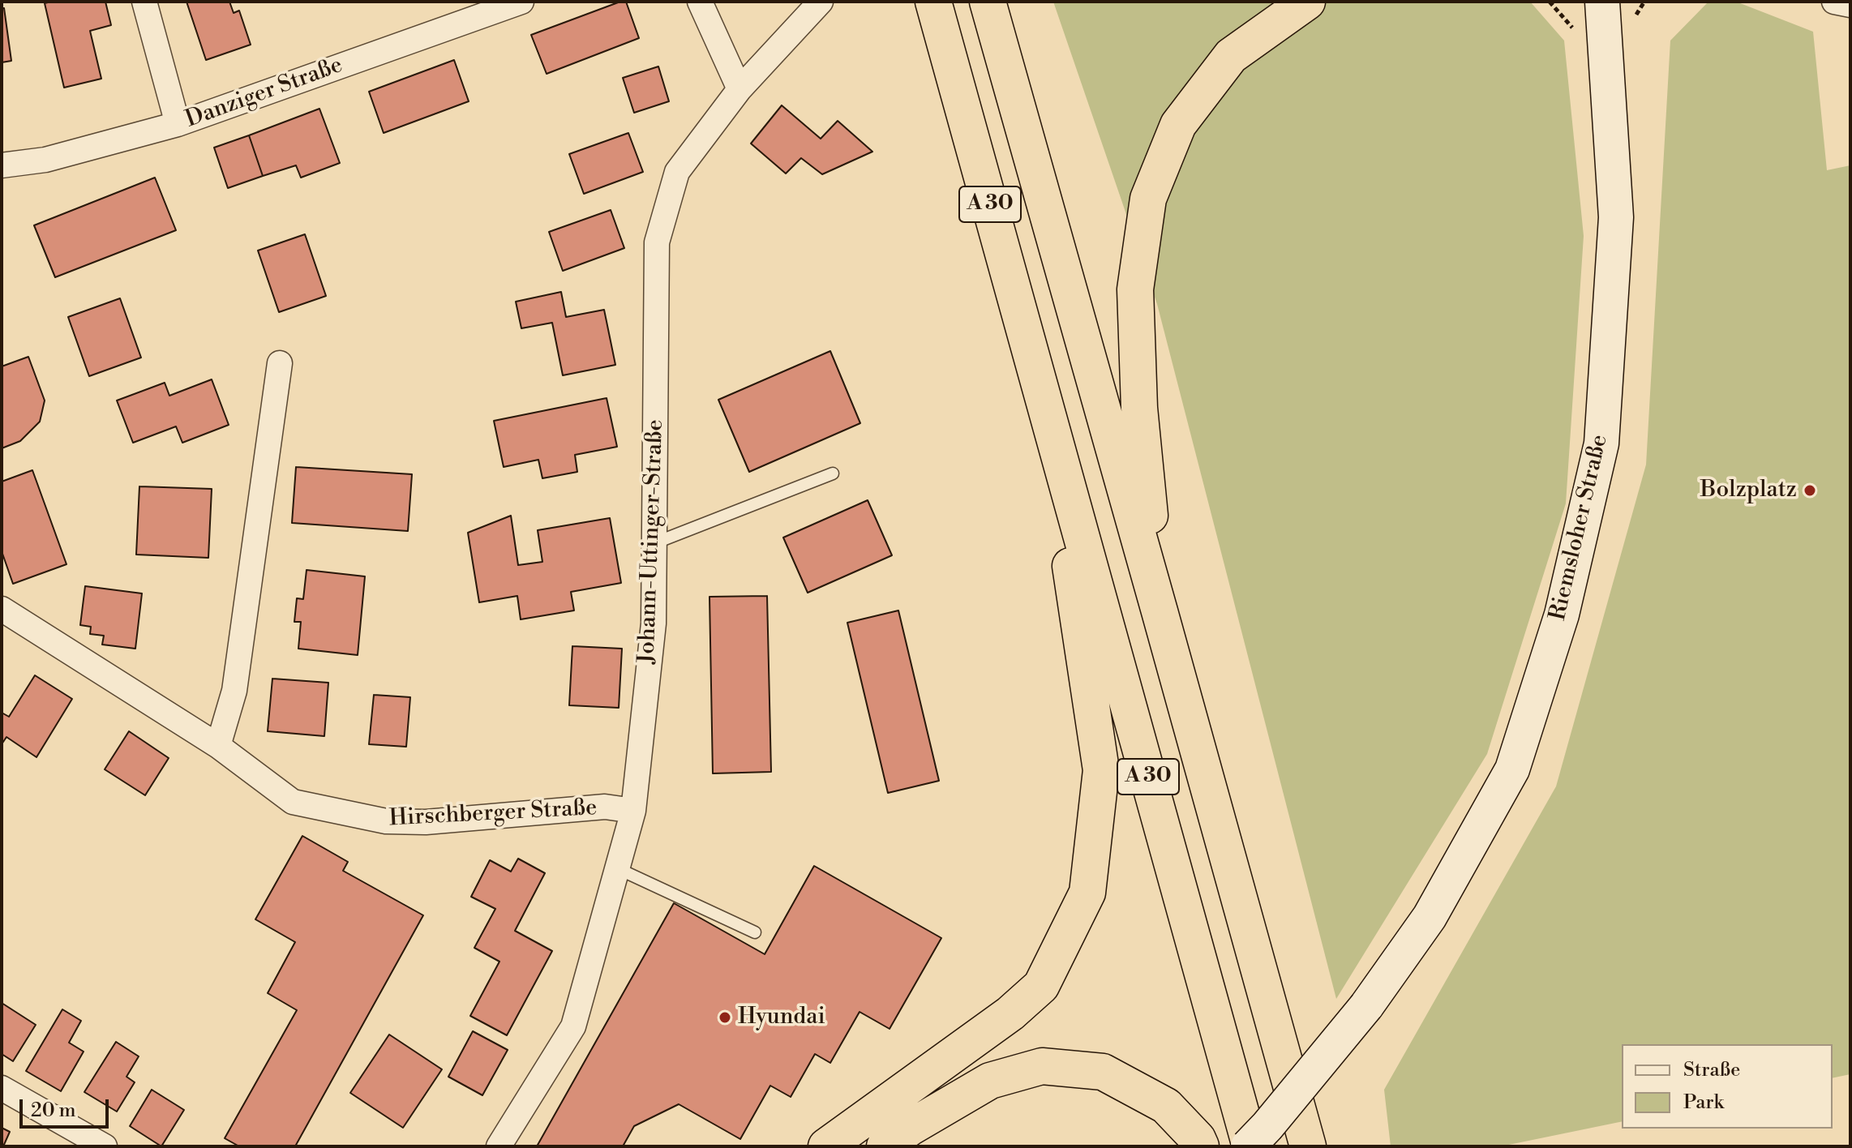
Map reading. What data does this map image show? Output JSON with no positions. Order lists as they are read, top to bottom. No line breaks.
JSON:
{"streets":{"highway":["A 30"],"main road":["Riemsloher Straße"],"street":["Danziger Straße","Johann-Uttinger-Straße","Hirschberger Straße"]},"crossings":[["A 30","Riemsloher Straße"],["Johann-Uttinger-Straße","Hirschberger Straße"]],"places":["Bolzplatz","Hyundai"],"legend":["Straße","Park"],"scale_bar":"20 m"}
